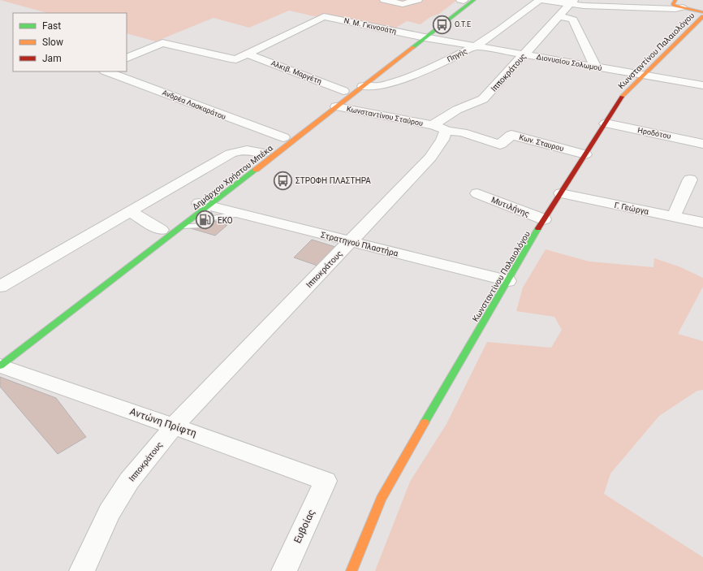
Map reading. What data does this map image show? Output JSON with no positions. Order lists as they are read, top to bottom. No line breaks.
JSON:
{"streets":{"main road":["Κωνσταντίνου Παλαιολόγου","Δημάρχου Χρήστου Μπέκα"],"street":["Ν. Μ. Γκινοσάτη","Πηγής","Διονυσίου Σολωμού","Αλκιβ. Μαργέτη","Ιπποκράτους","Ανδρέα Λασκαράτου","Κωνσταντίνου Σταύρου","Ηροδότου","Κων. Σταυρου","Μυτιλήνης","Γ. Γεώργα","Στρατηγού Πλαστήρα","Αντώνη Πρίφτη","Ευβοίας"]},"crossings":[["Ν. Μ. Γκινοσάτη","Διονυσίου Σολωμού"],["Ν. Μ. Γκινοσάτη","Αλκιβ. Μαργέτη"],["Ν. Μ. Γκινοσάτη","Δημάρχου Χρήστου Μπέκα"],["Κωνσταντίνου Παλαιολόγου","Διονυσίου Σολωμού"],["Κωνσταντίνου Παλαιολόγου","Ηροδότου"],["Κωνσταντίνου Παλαιολόγου","Κων. Σταυρου"],["Κωνσταντίνου Παλαιολόγου","Μυτιλήνης"],["Κωνσταντίνου Παλαιολόγου","Γ. Γεώργα"],["Κωνσταντίνου Παλαιολόγου","Στρατηγού Πλαστήρα"],["Πηγής","Διονυσίου Σολωμού"],["Πηγής","Δημάρχου Χρήστου Μπέκα"],["Διονυσίου Σολωμού","Ιπποκράτους"],["Διονυσίου Σολωμού","Δημάρχου Χρήστου Μπέκα"],["Αλκιβ. Μαργέτη","Κωνσταντίνου Σταύρου"],["Αλκιβ. Μαργέτη","Δημάρχου Χρήστου Μπέκα"],["Ιπποκράτους","Κωνσταντίνου Σταύρου"],["Ιπποκράτους","Κων. Σταυρου"],["Ιπποκράτους","Στρατηγού Πλαστήρα"],["Ιπποκράτους","Αντώνη Πρίφτη"],["Κωνσταντίνου Σταύρου","Κων. Σταυρου"],["Κωνσταντίνου Σταύρου","Δημάρχου Χρήστου Μπέκα"],["Δημάρχου Χρήστου Μπέκα","Στρατηγού Πλαστήρα"],["Δημάρχου Χρήστου Μπέκα","Αντώνη Πρίφτη"],["Αντώνη Πρίφτη","Ευβοίας"]],"places":{"bus stop":["Ο.Τ.Ε","ΣΤΡΟΦΗ ΠΛΑΣΤΗΡΑ"],"fuel station":["ΕΚΟ"]},"legend":["Fast","Slow","Jam"]}
